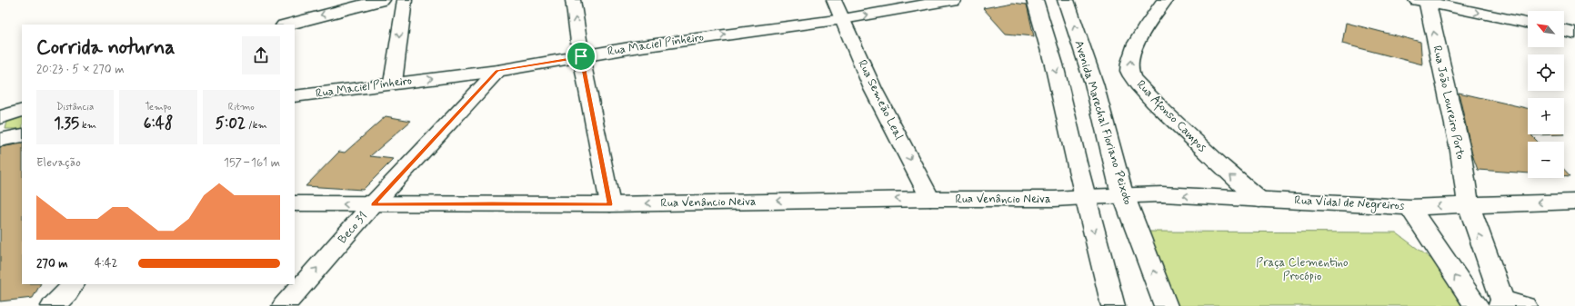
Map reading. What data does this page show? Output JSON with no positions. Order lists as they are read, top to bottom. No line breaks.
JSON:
{"streets":{"main road":["Rua Maciel Pinheiro","Rua João Loureiro Porto","Rua Afonso Campos","Avenida Marechal Floriano Peixoto","Rua Venâncio Neiva","Rua Vidal de Negreiros"],"street":["Rua Semeão Leal","Beco 31"]},"crossings":[["Rua Maciel Pinheiro","Rua Semeão Leal"],["Rua Maciel Pinheiro","Beco 31"],["Rua Semeão Leal","Rua Venâncio Neiva"],["Rua João Loureiro Porto","Rua Vidal de Negreiros"],["Rua Afonso Campos","Rua Vidal de Negreiros"],["Avenida Marechal Floriano Peixoto","Rua Venâncio Neiva"],["Avenida Marechal Floriano Peixoto","Rua Vidal de Negreiros"],["Rua Venâncio Neiva","Rua Vidal de Negreiros"],["Rua Venâncio Neiva","Beco 31"]],"one_way":["Rua Maciel Pinheiro","Rua Semeão Leal","Rua Venâncio Neiva","Rua Vidal de Negreiros","Beco 31"],"parks":["Praça Clementino Procópio"],"north":"top left","page":{"map_buttons":["+","−"],"heading":["Corrida noturna","20:23 · 5 × 270 m"],"stats":[["Distância","1.35 km"],["Tempo","6:48"],["Ritmo","5:02 /km"]],"chart":["Elevação","157–161 m"],"list":[{"name":"270 m","note":"4:42"}]}}
